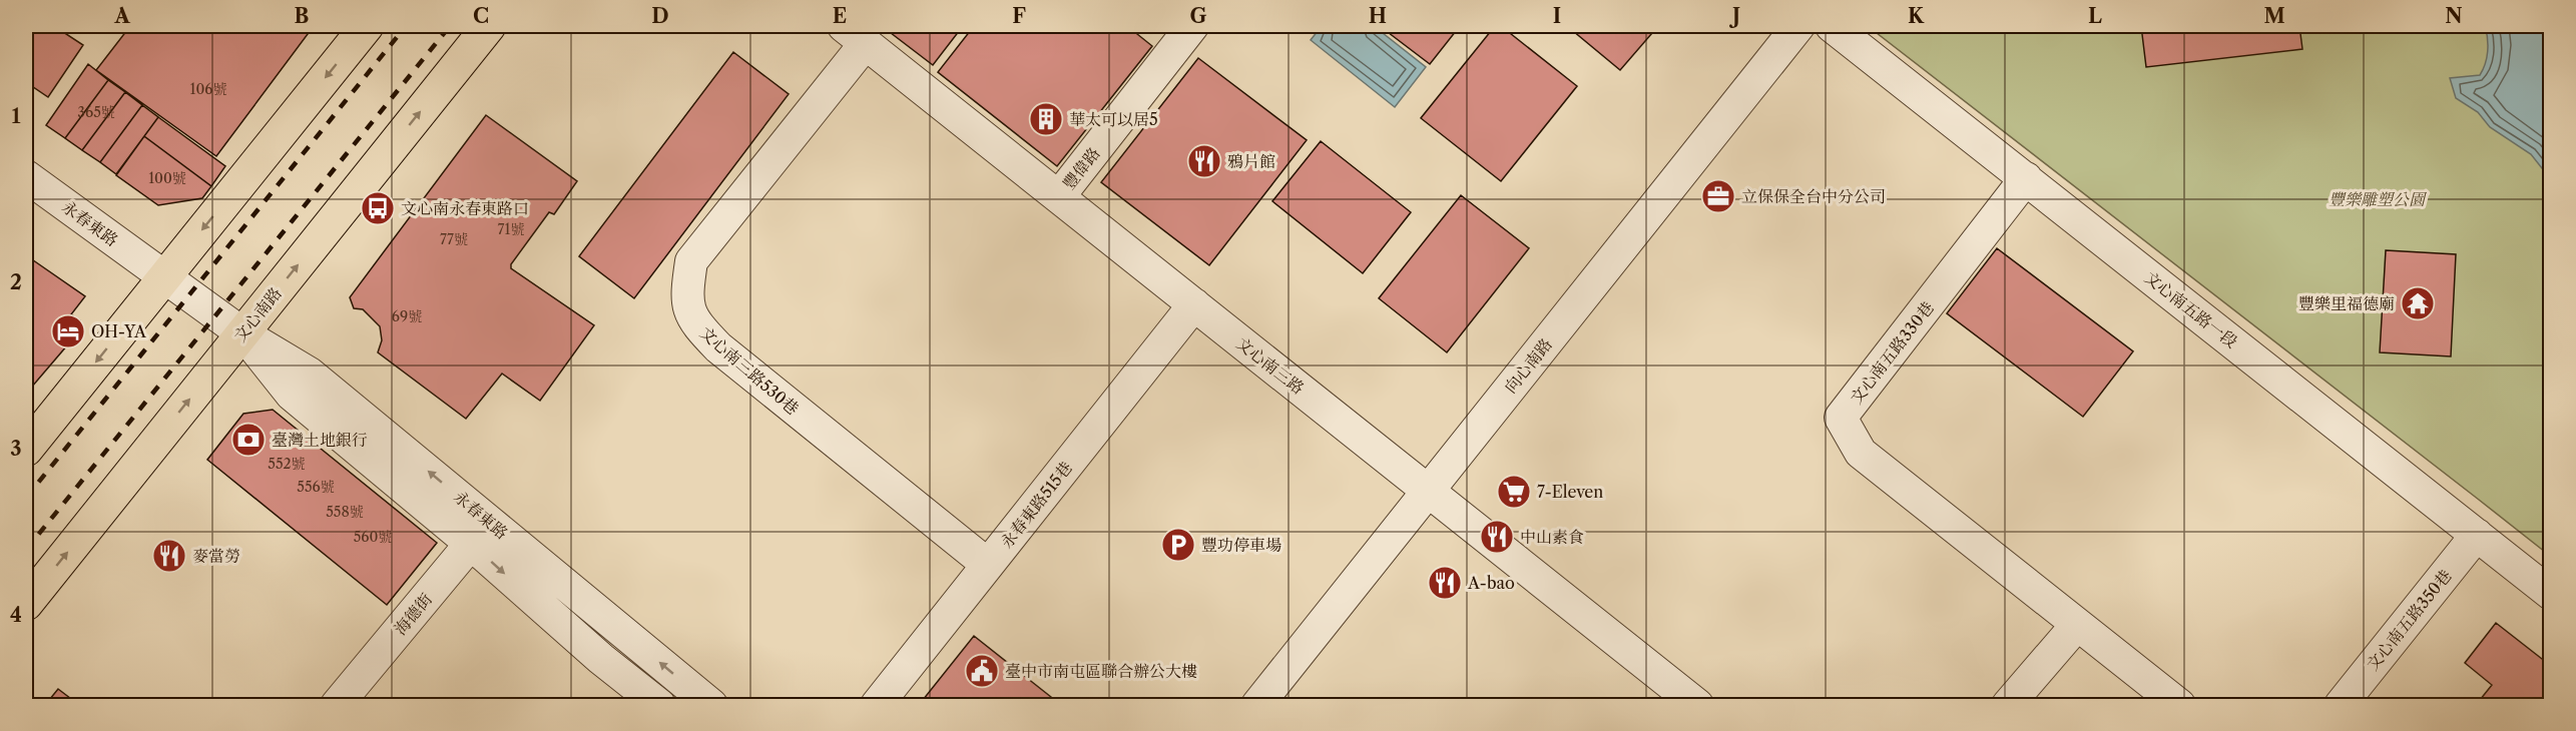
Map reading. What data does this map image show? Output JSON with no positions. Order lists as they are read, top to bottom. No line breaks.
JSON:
{"streets":{"main road":["文心南路"],"street":["豐偉路","永春東路","文心南五路一段","文心南五路330巷","文心南三路","向心南路","文心南三路530巷","永春東路515巷","海德街","文心南五路350巷"]},"crossings":[["豐偉路","文心南三路"],["永春東路","文心南路"],["永春東路","海德街"],["文心南五路一段","文心南五路330巷"],["文心南五路一段","文心南五路350巷"],["文心南三路","向心南路"],["文心南三路","文心南三路530巷"],["文心南三路","永春東路515巷"],["文心南三路530巷","永春東路515巷"]],"parks":["豐樂雕塑公園"],"places":{"building":["華太可以居5"],"restaurant":["鴉片館","中山素食","麥當勞","A-bao"],"office":["立保保全台中分公司"],"bus stop":["文心南永春東路口"],"temple":["豐樂里福德廟"],"hotel":["OH-YA"],"bank":["臺灣土地銀行"],"supermarket":["7-Eleven"],"parking":["豐功停車場"],"public building":["臺中市南屯區聯合辦公大樓"]},"house_numbers":["106號","365號","100號","71號","77號","69號","552號","556號","558號","560號"],"grid":{"columns":["A","B","C","D","E","F","G","H","I","J","K","L","M","N"],"rows":["1","2","3","4"]}}
